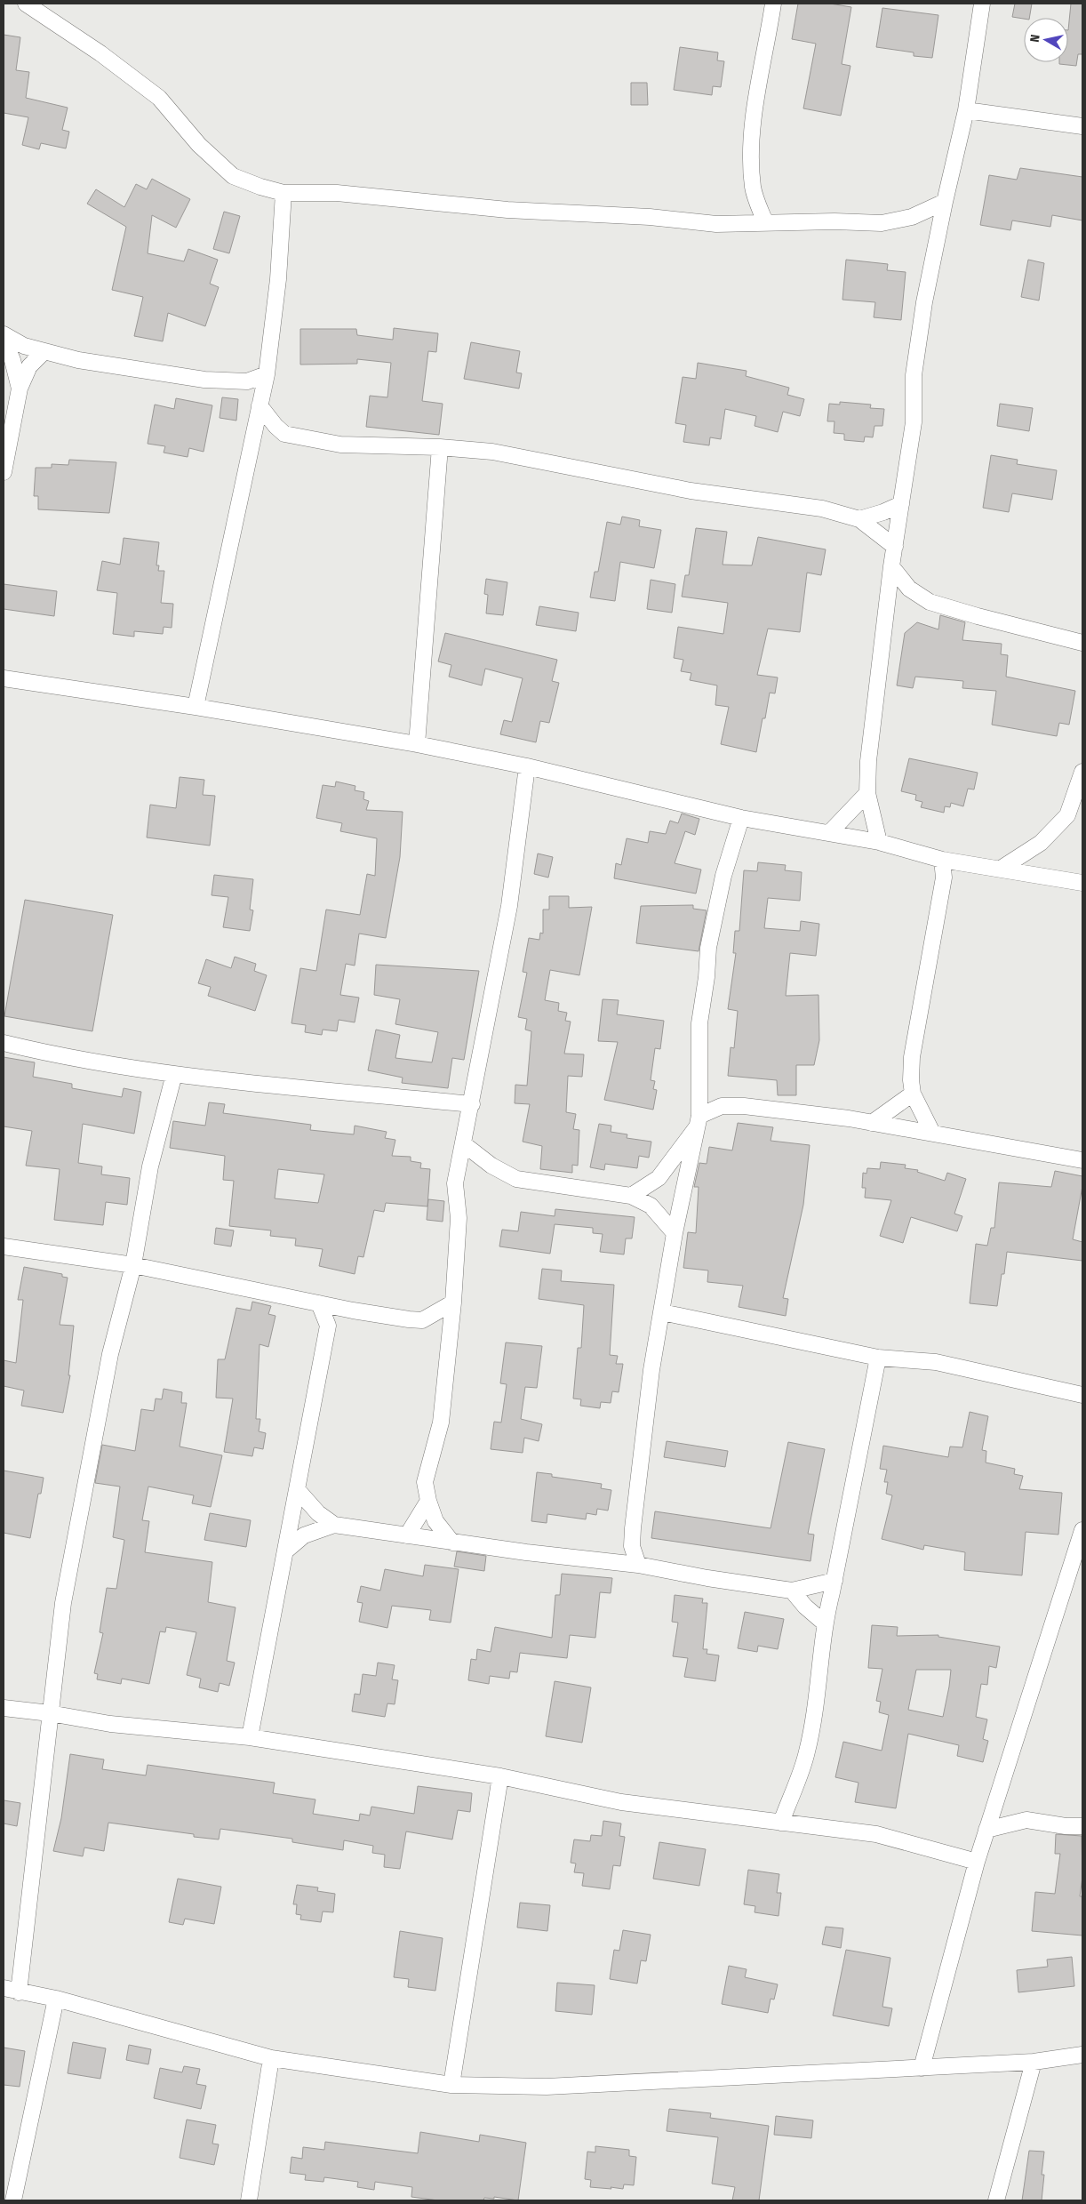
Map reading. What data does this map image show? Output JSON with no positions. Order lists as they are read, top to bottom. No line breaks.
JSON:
{"north":"left"}
